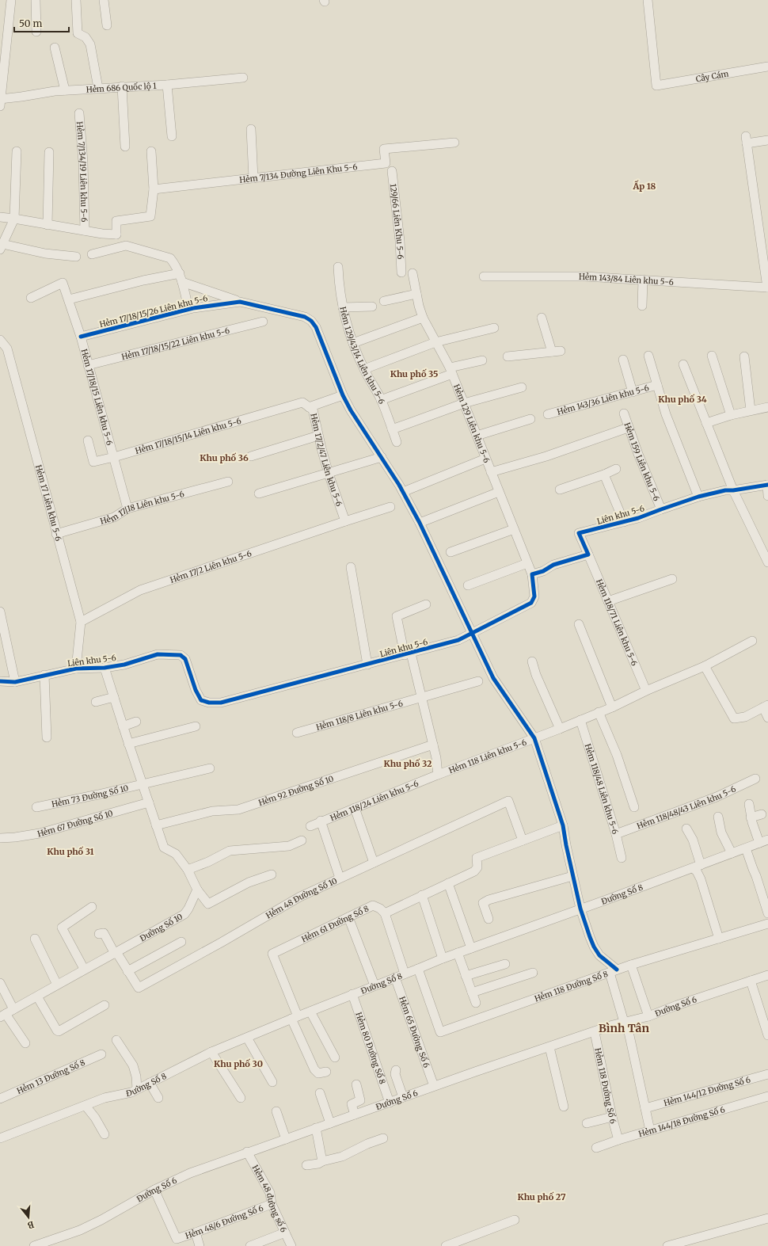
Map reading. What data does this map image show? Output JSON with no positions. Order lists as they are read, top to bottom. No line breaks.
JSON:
{"streets":{"street":["Cây Cám","Hẻm 686 Quốc lộ 1","Hẻm 7/134/19 Liên khu 5-6","Hẻm 7/134 Đường Liên Khu 5-6","129/66 Liên Khu 5-6","Hẻm 143/84 Liên khu 5-6","Hẻm 17/18/15/26 Liên khu 5-6","Hẻm 17/18/15/22 Liên khu 5-6","Hẻm 129/43/14 Liên khu 5-6","Hẻm 17/18/15 Liên khu 5-6","Hẻm 143/36 Liên khu 5-6","Hẻm 129 Liên khu 5-6","Hẻm 17/18/15/14 Liên khu 5-6","Hẻm 17/2/47 Liên khu 5-6","Hẻm 159 Liên khu 5-6","Hẻm 17 Liên khu 5-6","Hẻm 17/18 Liên khu 5-6","Liên khu 5-6","Hẻm 17/2 Liên khu 5-6","Hẻm 118/71 Liên khu 5-6","Hẻm 118/8 Liên khu 5-6","Hẻm 118 Liên khu 5-6","Hẻm 118/48 Liên khu 5-6","Hẻm 92 Đường Số 10","Hẻm 73 Đường Số 10","Hẻm 118/24 Liên khu 5-6","Hẻm 118/48/43 Liên khu 5-6","Hẻm 67 Đường Số 10","Đường Số 8","Hẻm 48 Đường Số 10","Hẻm 61 Đường Số 8","Đường Số 10","Hẻm 118 Đường Số 8","Đường Số 6","Hẻm 65 Đường Số 6","Hẻm 80 Đường Số 8","Hẻm 13 Đường Số 8","Hẻm 118 Đường Số 6","Hẻm 144/12 Đường Số 6","Hẻm 144/18 Đường Số 6","Hẻm 48 đường số 6","Hẻm 48/6 Đường Số 6"]},"crossings":[["Hẻm 17/18/15/26 Liên khu 5-6","Hẻm 17/18/15 Liên khu 5-6"],["Hẻm 17/18/15/26 Liên khu 5-6","Hẻm 17/18/15/14 Liên khu 5-6"],["Hẻm 17/18/15/22 Liên khu 5-6","Hẻm 17/18/15 Liên khu 5-6"],["Hẻm 17/18/15 Liên khu 5-6","Hẻm 17/18/15/14 Liên khu 5-6"],["Hẻm 17/18/15 Liên khu 5-6","Hẻm 17/18 Liên khu 5-6"],["Hẻm 129 Liên khu 5-6","Liên khu 5-6"],["Hẻm 17/18/15/14 Liên khu 5-6","Hẻm 17/2/47 Liên khu 5-6"],["Hẻm 17/2/47 Liên khu 5-6","Hẻm 17/2 Liên khu 5-6"],["Hẻm 159 Liên khu 5-6","Liên khu 5-6"],["Hẻm 17 Liên khu 5-6","Hẻm 17/18 Liên khu 5-6"],["Hẻm 17 Liên khu 5-6","Liên khu 5-6"],["Hẻm 17 Liên khu 5-6","Hẻm 17/2 Liên khu 5-6"],["Liên khu 5-6","Hẻm 118/71 Liên khu 5-6"],["Liên khu 5-6","Hẻm 118 Liên khu 5-6"],["Hẻm 118/71 Liên khu 5-6","Hẻm 118 Liên khu 5-6"],["Hẻm 118/8 Liên khu 5-6","Hẻm 118 Liên khu 5-6"],["Hẻm 118 Liên khu 5-6","Hẻm 118/48 Liên khu 5-6"],["Hẻm 118 Liên khu 5-6","Hẻm 92 Đường Số 10"],["Hẻm 118 Liên khu 5-6","Hẻm 118/24 Liên khu 5-6"],["Hẻm 118/48 Liên khu 5-6","Hẻm 118/48/43 Liên khu 5-6"],["Đường Số 8","Hẻm 61 Đường Số 8"],["Đường Số 8","Hẻm 118 Đường Số 8"],["Đường Số 8","Hẻm 65 Đường Số 6"],["Đường Số 8","Hẻm 80 Đường Số 8"],["Hẻm 48 Đường Số 10","Đường Số 10"],["Đường Số 6","Hẻm 65 Đường Số 6"],["Đường Số 6","Hẻm 80 Đường Số 8"],["Đường Số 6","Hẻm 118 Đường Số 6"],["Đường Số 6","Hẻm 48 đường số 6"],["Đường Số 6","Hẻm 48/6 Đường Số 6"],["Hẻm 118 Đường Số 6","Hẻm 144/18 Đường Số 6"],["Hẻm 48 đường số 6","Hẻm 48/6 Đường Số 6"]],"districts":["Ấp 18","Khu phố 35","Khu phố 34","Khu phố 36","Khu phố 32","Khu phố 31","Bình Tân","Khu phố 30","Khu phố 27"],"scale_bar":"50 m","north":"bottom"}
